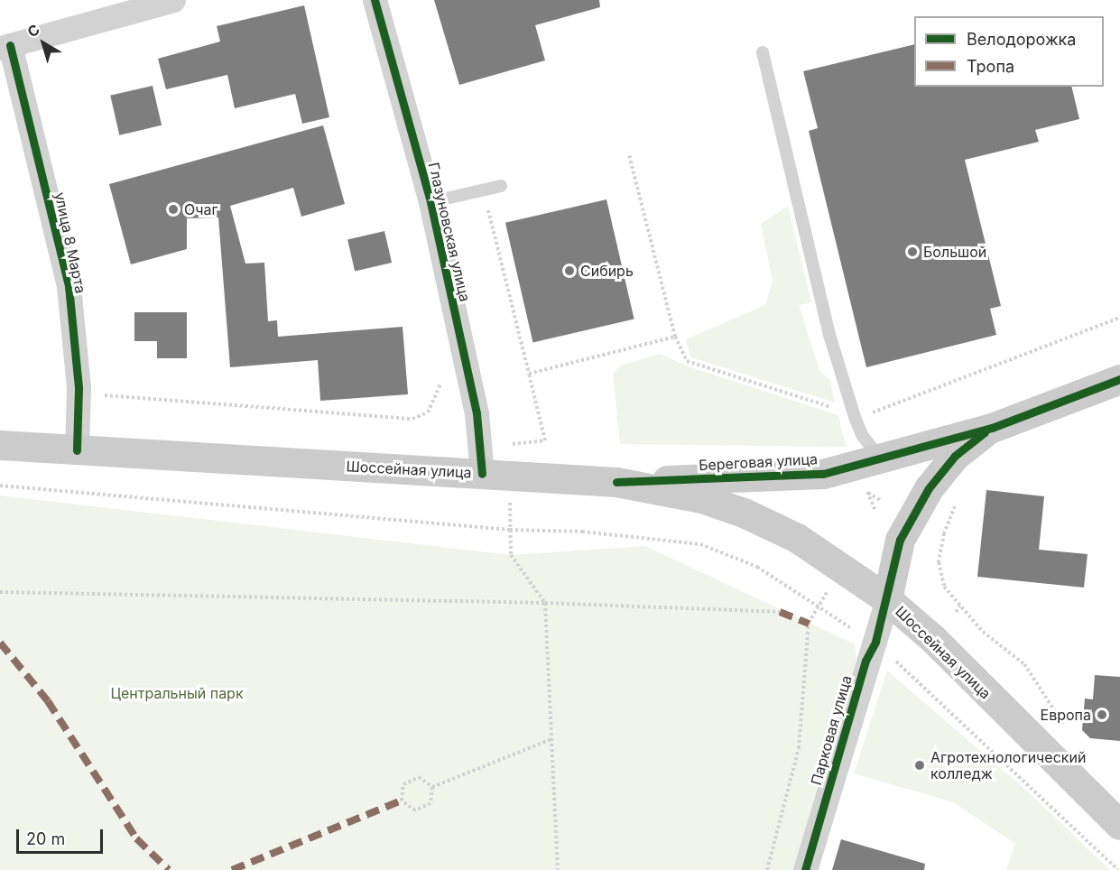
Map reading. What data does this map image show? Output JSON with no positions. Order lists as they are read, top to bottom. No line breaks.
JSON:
{"streets":{"main road":["Береговая улица","Шоссейная улица"],"street":["Глазуновская улица","улица 8 Марта","Парковая улица"]},"crossings":[["Глазуновская улица","Шоссейная улица"],["улица 8 Марта","Шоссейная улица"],["Береговая улица","Шоссейная улица"],["Береговая улица","Парковая улица"],["Шоссейная улица","Парковая улица"]],"parks":["Центральный парк"],"places":["Очаг","Большой","Сибирь","Европа","Агротехнологический колледж"],"legend":["Велодорожка","Тропа"],"scale_bar":"20 m","north":"top left"}
